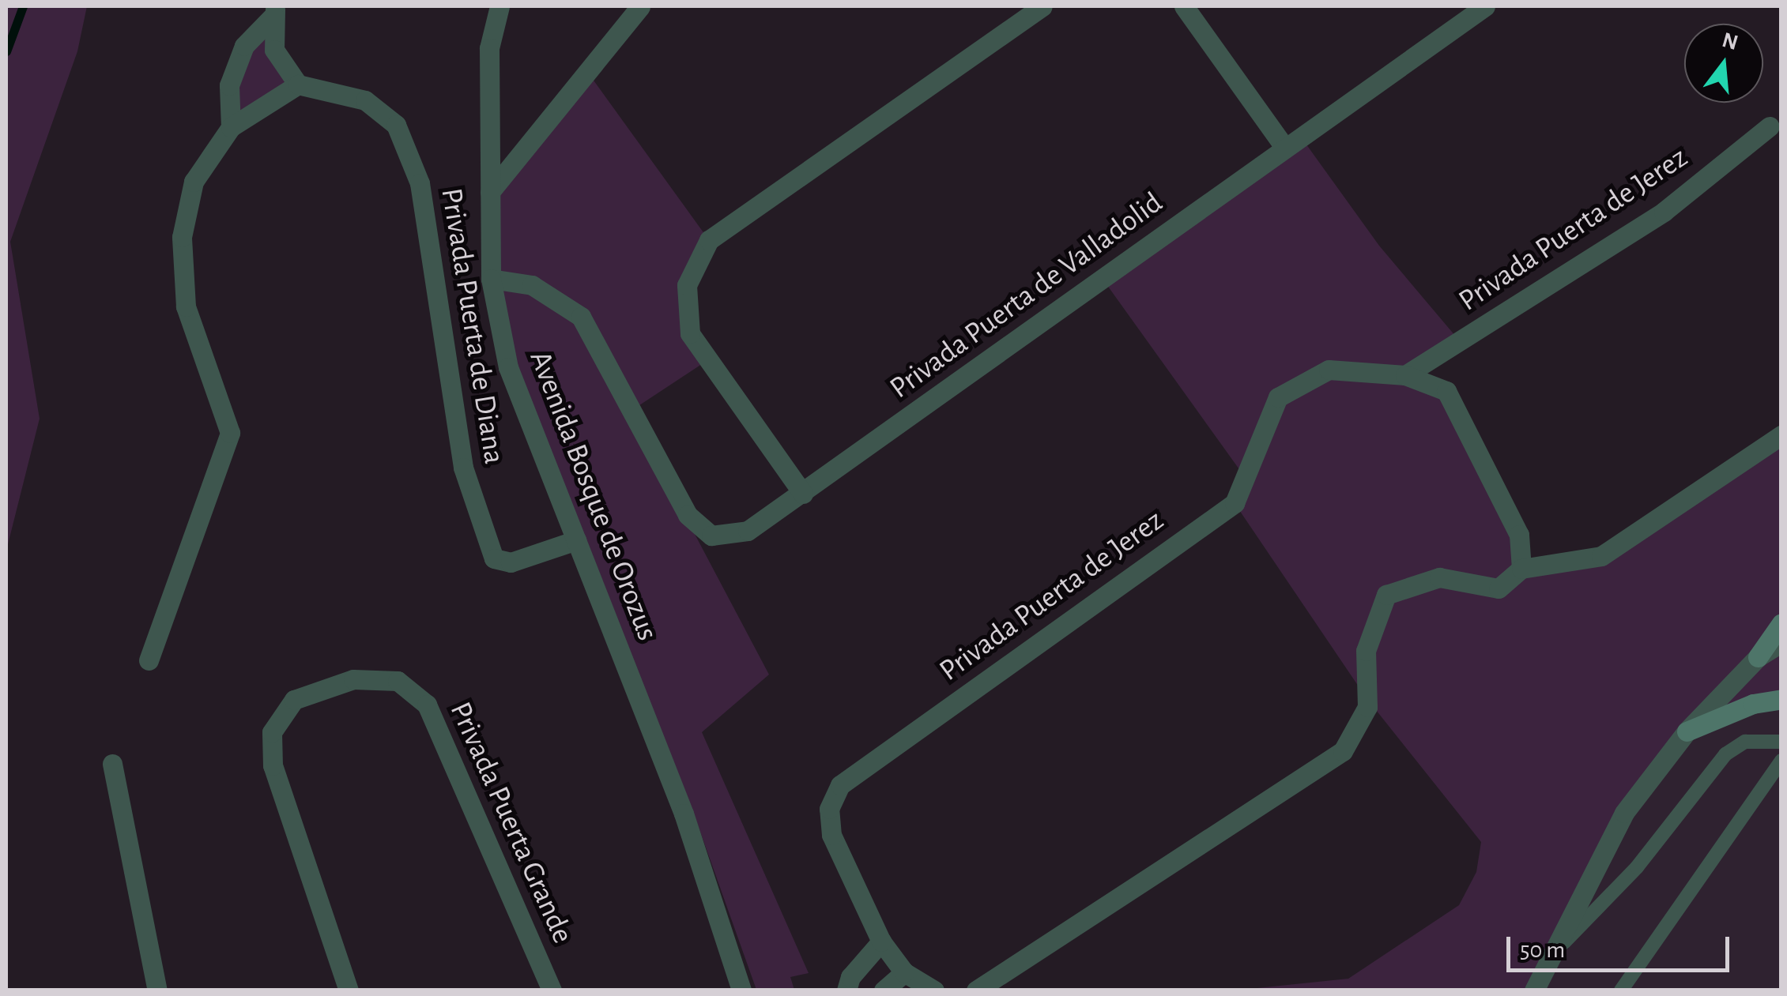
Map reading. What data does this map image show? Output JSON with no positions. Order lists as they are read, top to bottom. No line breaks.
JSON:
{"streets":{"street":["Privada Puerta de Jerez","Privada Puerta de Valladolid","Privada Puerta de Diana","Avenida Bosque de Orozus","Privada Puerta Grande"]},"crossings":[["Privada Puerta de Valladolid","Avenida Bosque de Orozus"],["Privada Puerta de Diana","Avenida Bosque de Orozus"]],"scale_bar":"50 m","north":"top"}
